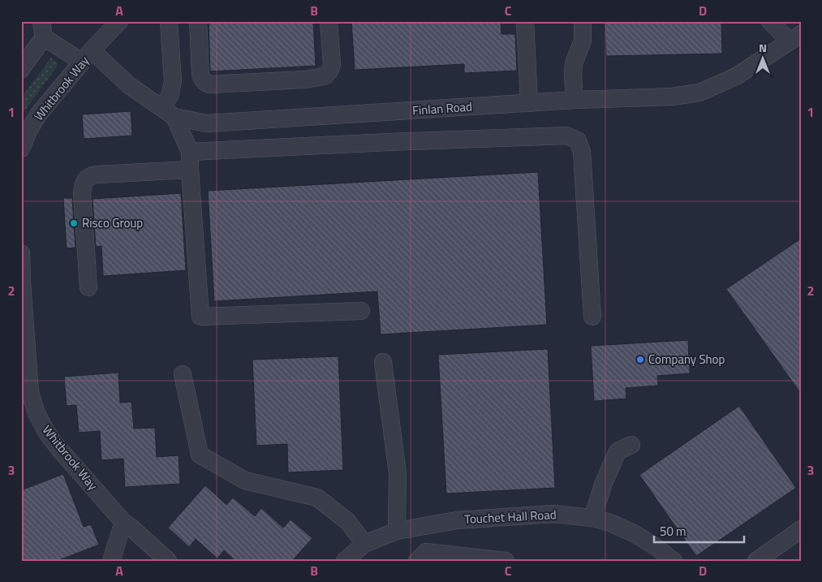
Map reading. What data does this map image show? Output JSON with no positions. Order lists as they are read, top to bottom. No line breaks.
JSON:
{"streets":{"street":["Whitbrook Way","Finlan Road","Touchet Hall Road"]},"crossings":[["Whitbrook Way","Finlan Road"]],"places":["Risco Group","Company Shop"],"scale_bar":"50 m","north":"top","grid":{"columns":["A","B","C","D"],"rows":["1","2","3"]}}
